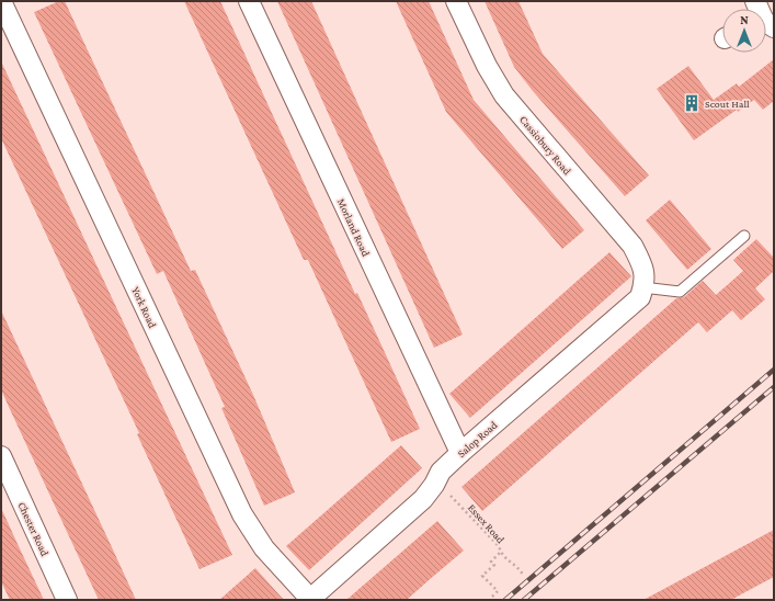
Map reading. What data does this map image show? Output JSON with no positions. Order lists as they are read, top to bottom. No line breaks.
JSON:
{"streets":{"street":["Cassiobury Road","Morland Road","York Road","Salop Road","Chester Road"],"path":["Essex Road"]},"crossings":[["Cassiobury Road","Salop Road"],["Morland Road","Salop Road"],["York Road","Salop Road"],["Salop Road","Essex Road"]],"places":{"building":["Scout Hall"]},"north":"top"}
